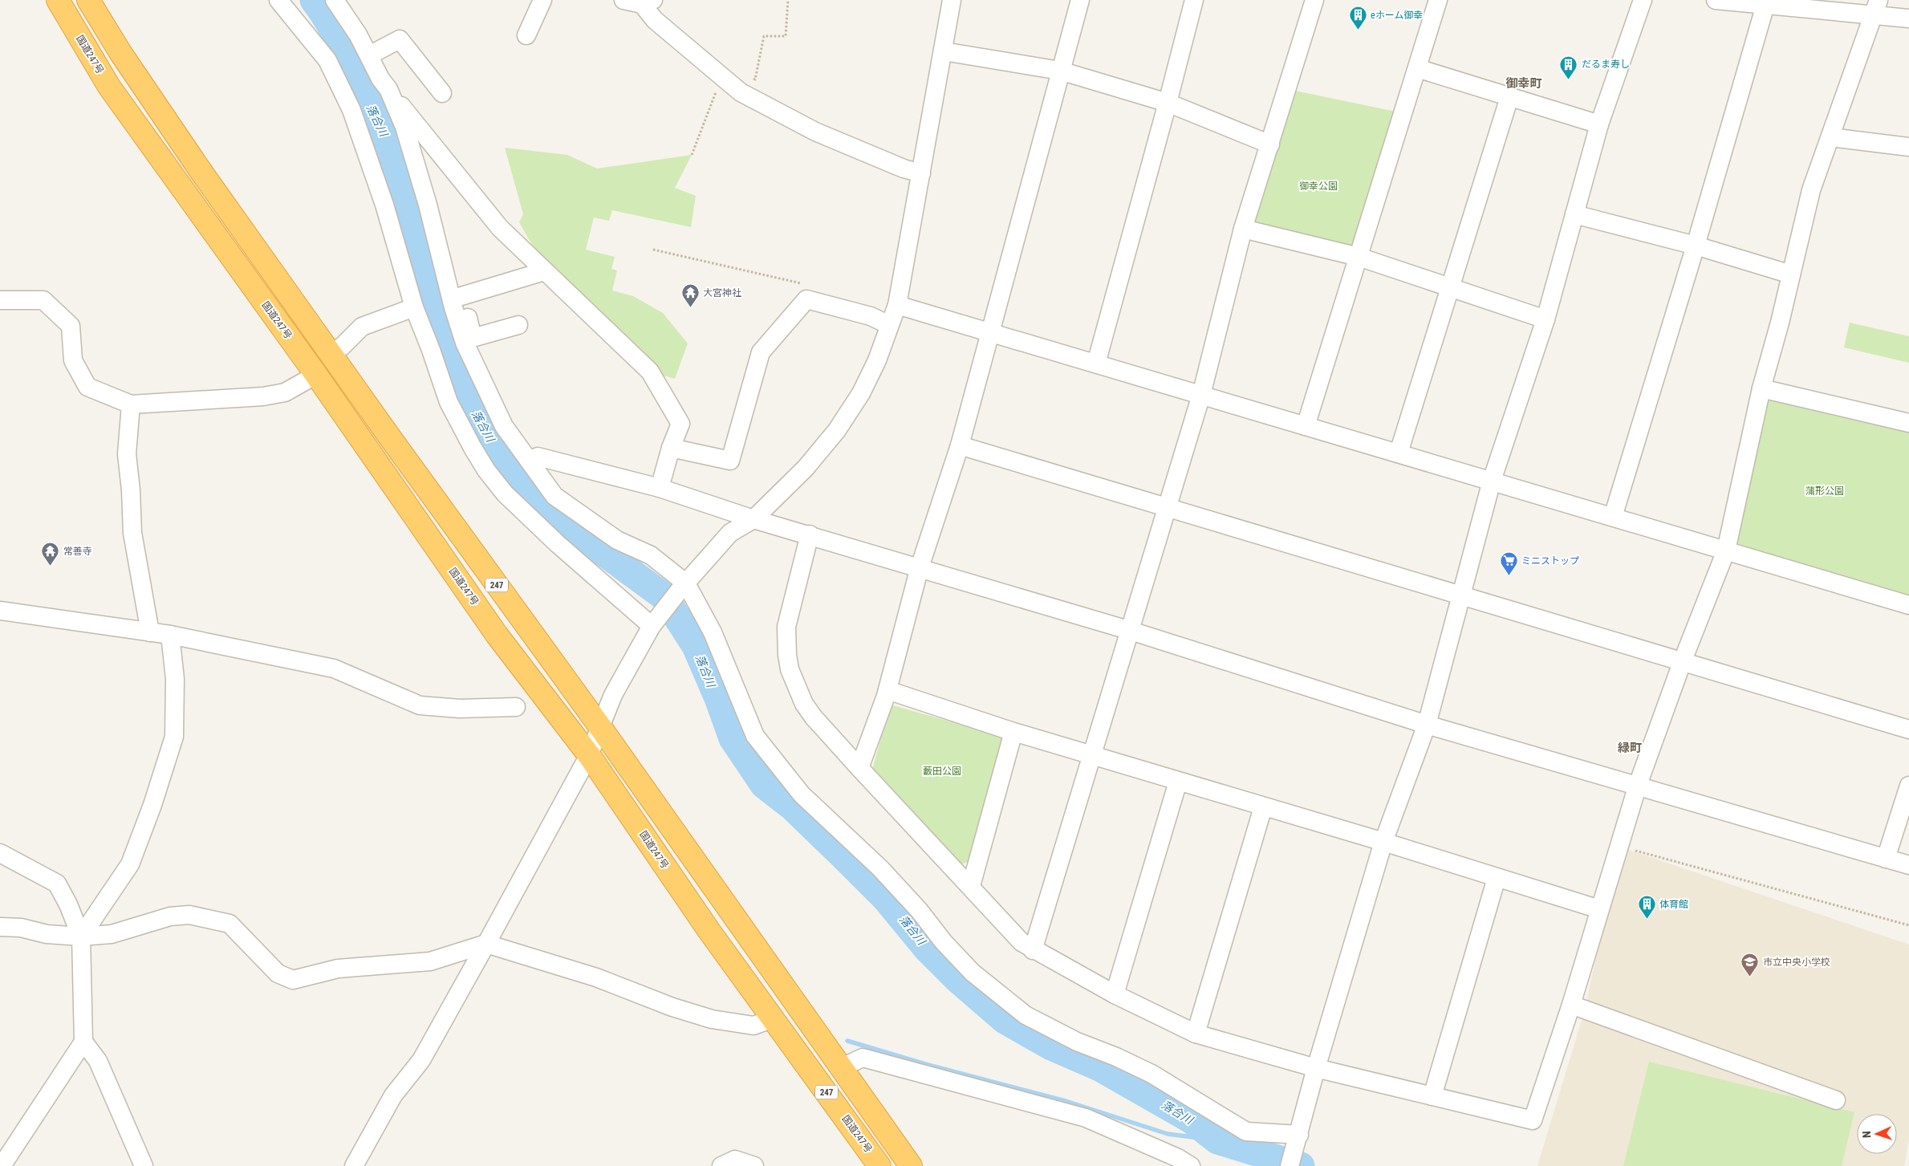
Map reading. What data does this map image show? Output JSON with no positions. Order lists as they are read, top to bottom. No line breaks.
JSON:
{"streets":{"highway":["国道247号","247"]},"districts":["御幸町","緑町"],"water":["落合川"],"parks":["御幸公園","蒲形公園","藪田公園"],"places":{"building":["eホーム御幸","だるま寿し","体育館"],"temple":["大宮神社","常善寺"],"supermarket":["ミニストップ"],"school or university":["市立中央小学校"]},"north":"left"}
